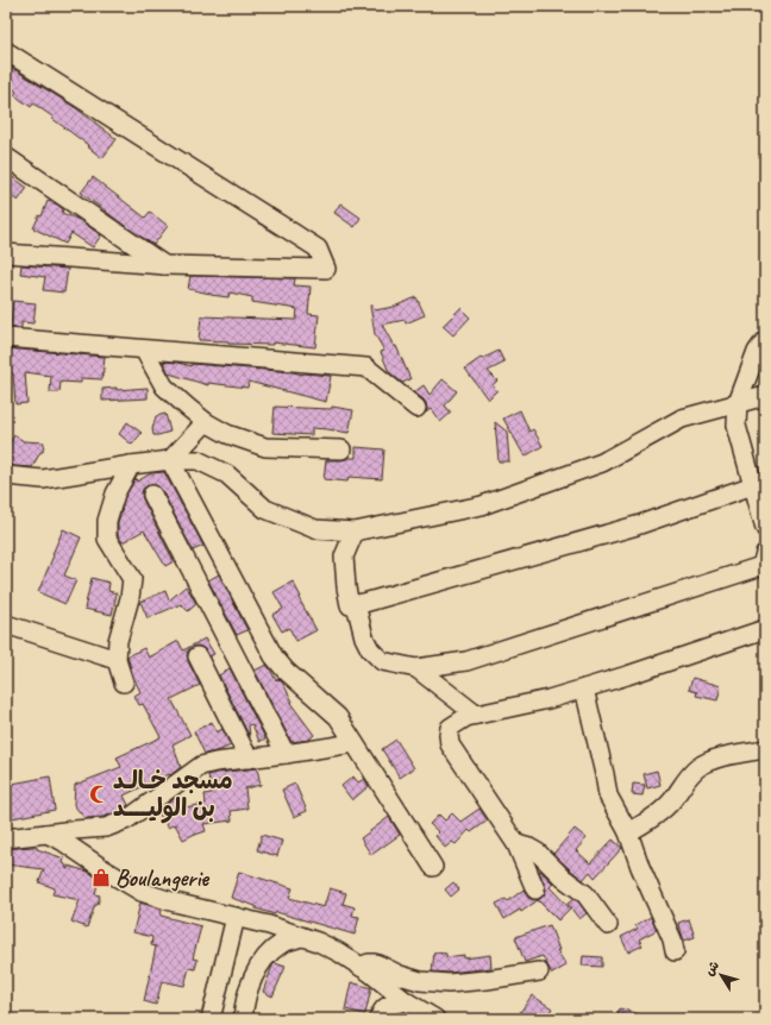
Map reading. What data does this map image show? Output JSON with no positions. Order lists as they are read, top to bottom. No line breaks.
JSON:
{"places":{"mosque":["مسجد خـالـد بن الوليــــد"],"shop":["Boulangerie"]},"north":"top left"}
